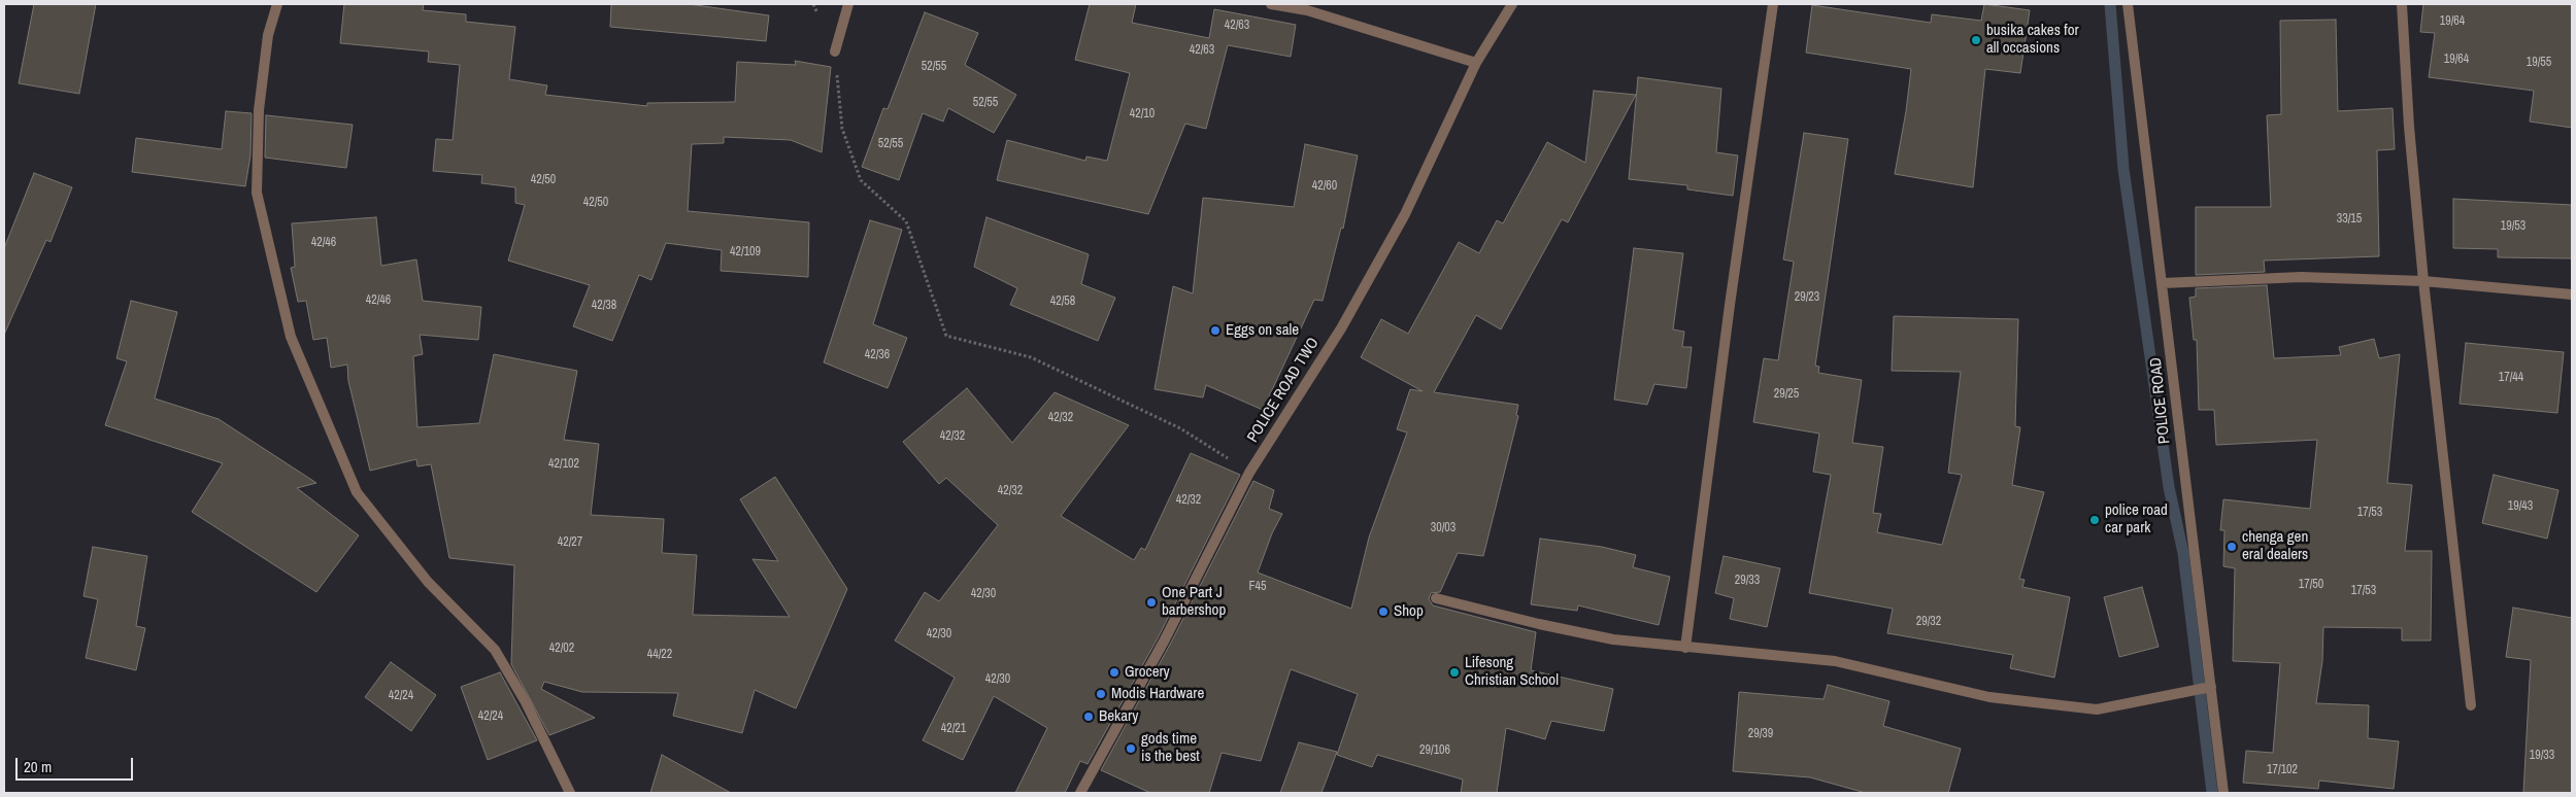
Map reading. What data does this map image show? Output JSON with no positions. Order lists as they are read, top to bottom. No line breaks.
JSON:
{"streets":{"street":["POLICE ROAD TWO","POLICE ROAD"]},"places":["busika cakes for all occasions","Eggs on sale","police road car park","chenga gen eral dealers","One Part J barbershop","Shop","Grocery","Lifesong Christian School","Modis Hardware","Bekary","gods time is the best"],"house_numbers":["19/64","42/63","42/63","19/64","19/55","52/55","52/55","42/10","52/55","42/50","42/60","42/50","33/15","19/53","42/46","42/109","29/23","42/46","42/58","42/38","42/36","17/44","29/25","42/32","42/32","42/102","42/32","42/32","19/43","17/53","30/03","42/27","29/33","17/50","F45","17/53","42/30","29/32","42/30","42/02","44/22","42/30","42/24","42/24","42/21","29/39","29/106","19/33","17/102"],"scale_bar":"20 m"}
